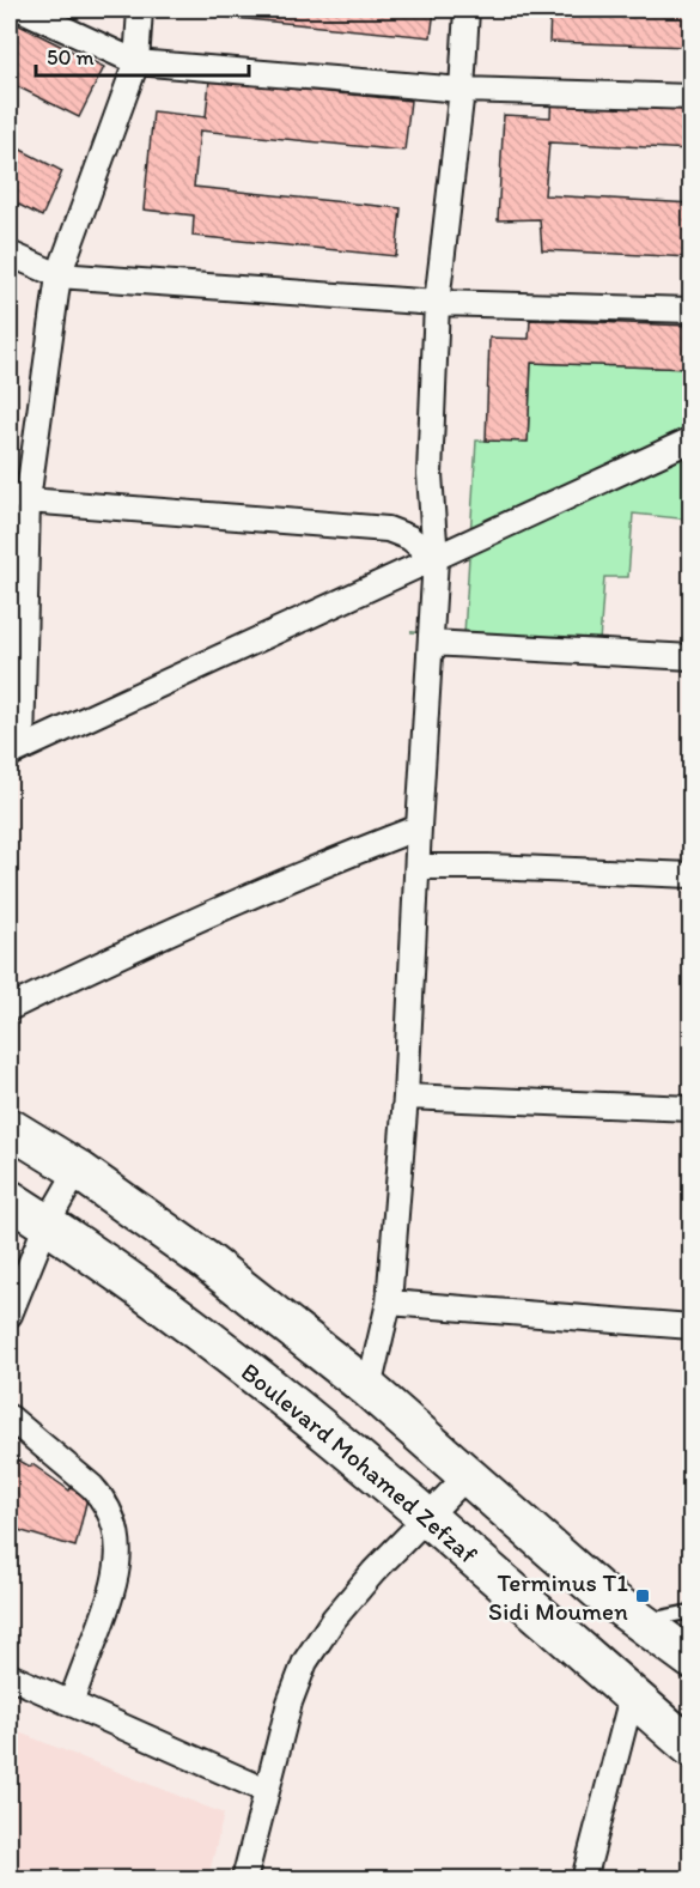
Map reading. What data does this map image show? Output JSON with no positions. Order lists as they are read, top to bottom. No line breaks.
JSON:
{"streets":{"main road":["Boulevard Mohamed Zefzaf"]},"places":{"transit":["Terminus T1 Sidi Moumen"]},"scale_bar":"50 m"}
